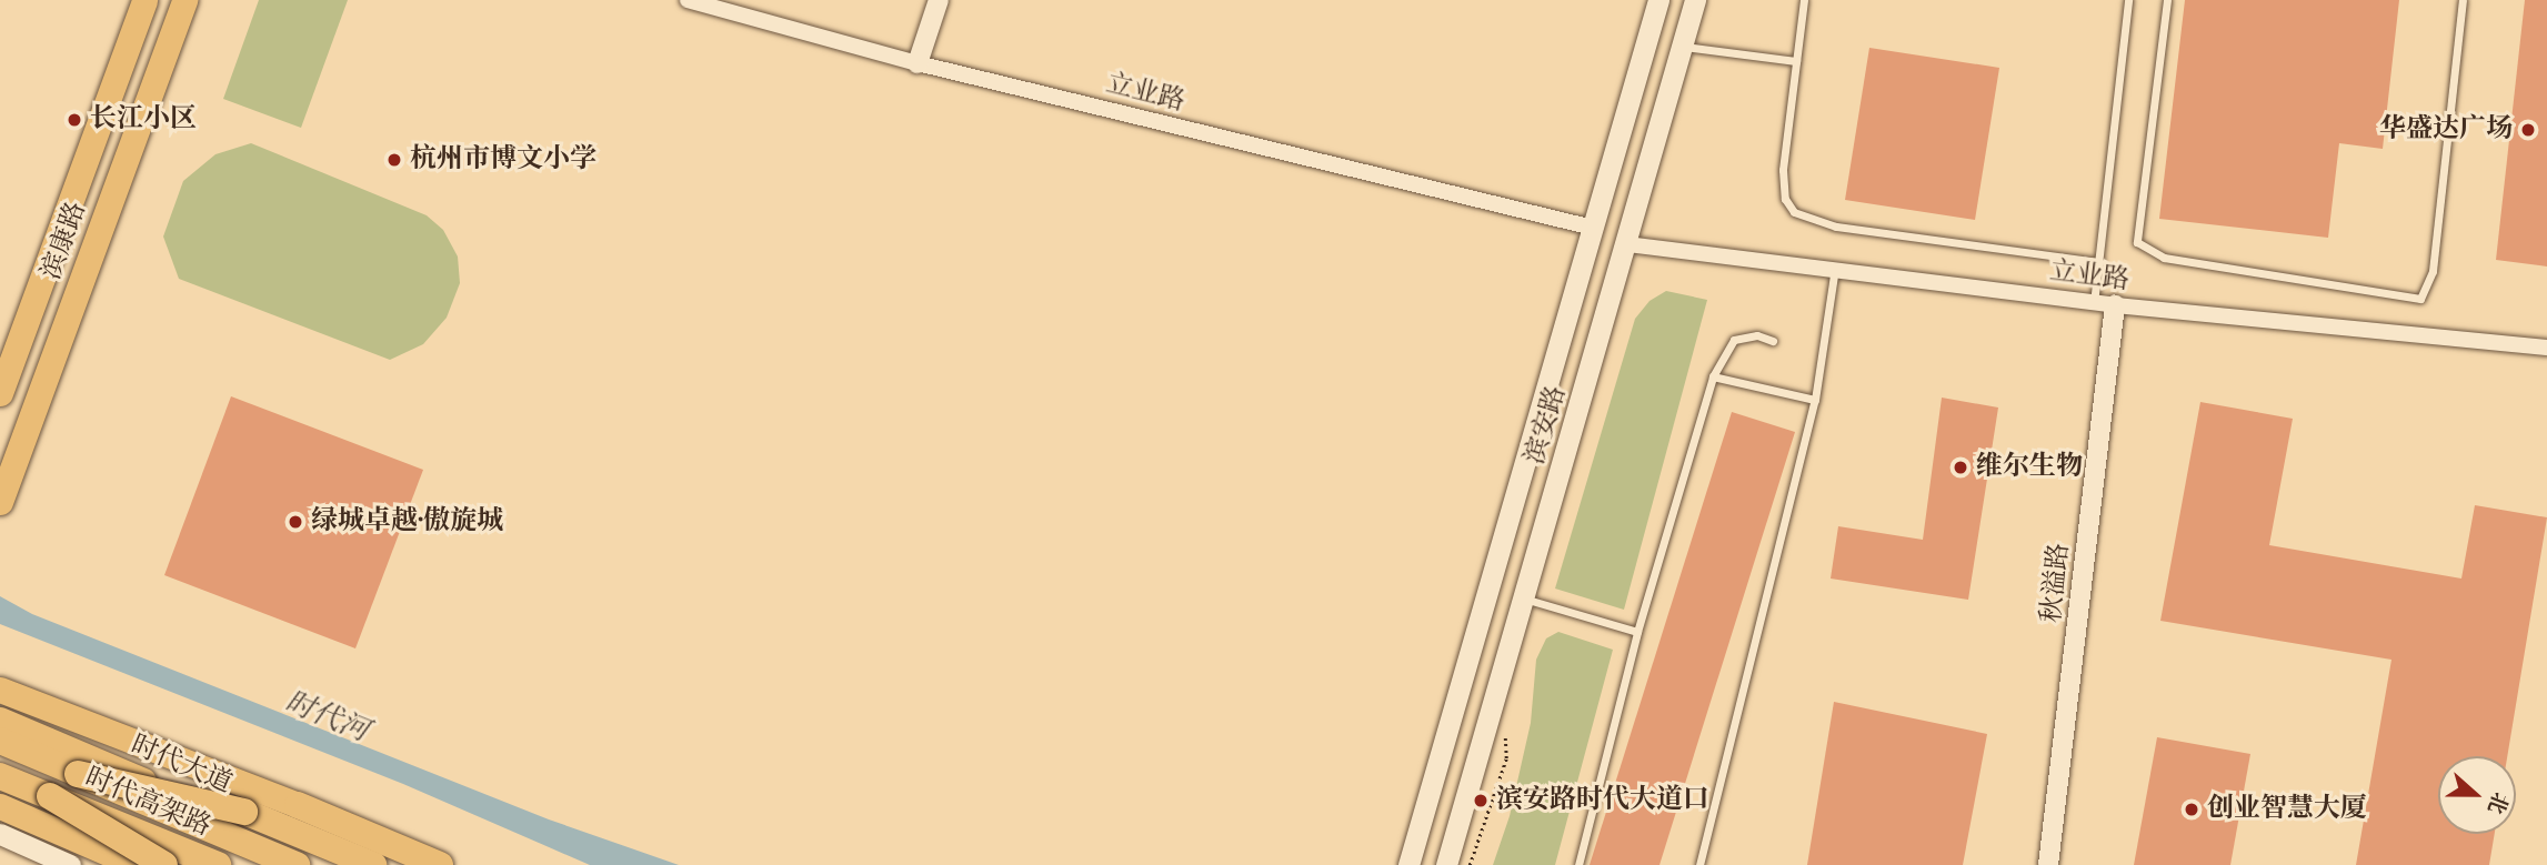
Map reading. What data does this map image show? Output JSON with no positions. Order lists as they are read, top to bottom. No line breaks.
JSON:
{"streets":{"highway":["时代高架路"],"main road":["滨康路","滨安路","时代大道"],"street":["立业路","秋溢路"]},"crossings":[["立业路","滨安路"],["立业路","秋溢路"]],"water":["时代河"],"places":["长江小区","华盛达广场","杭州市博文小学","维尔生物","绿城卓越·傲旋城","滨安路时代大道口","创业智慧大厦"],"north":"right"}
